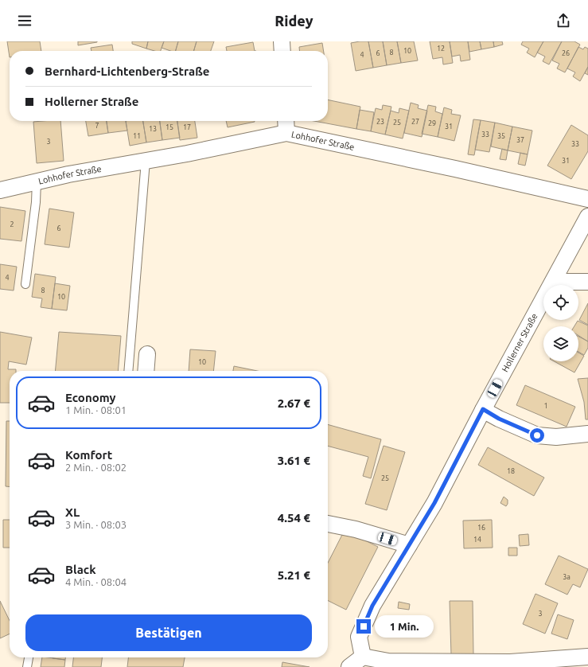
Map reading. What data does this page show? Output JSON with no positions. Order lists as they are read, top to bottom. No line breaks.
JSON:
{"streets":{"street":["Lohhofer Straße","Hollerner Straße"]},"house_numbers":["12","10","8","6","26","4","23","27","25","29","7","31","15","17","13","33","11","35","37","3","33","31","2","6","4","8","10","10","1","18","25","16","14","3a","3"],"page":{"header":"Ridey","banner":["Bernhard-Lichtenberg-Straße","Hollerner Straße"],"list":[{"name":"Economy","note":"1 Min. · 08:01","value":"2.67 €"},{"name":"Komfort","note":"2 Min. · 08:02","value":"3.61 €"},{"name":"XL","note":"3 Min. · 08:03","value":"4.54 €"},{"name":"Black","note":"4 Min. · 08:04","value":"5.21 €"}],"buttons":"Bestätigen","bubble":"1 Min."}}
